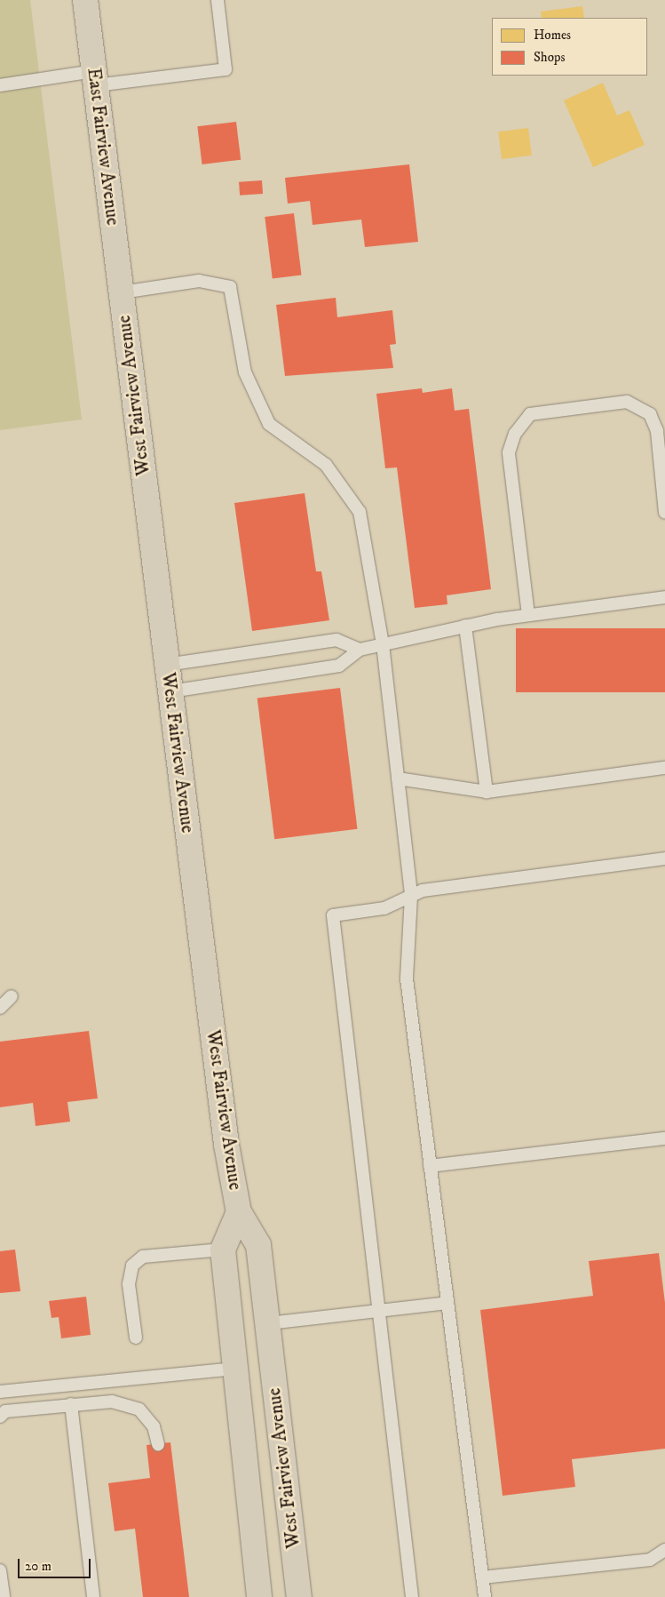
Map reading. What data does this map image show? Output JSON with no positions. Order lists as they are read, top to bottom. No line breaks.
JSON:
{"streets":{"main road":["East Fairview Avenue","West Fairview Avenue"]},"crossings":[["East Fairview Avenue","West Fairview Avenue"]],"legend":["Homes","Shops"],"scale_bar":"20 m"}
